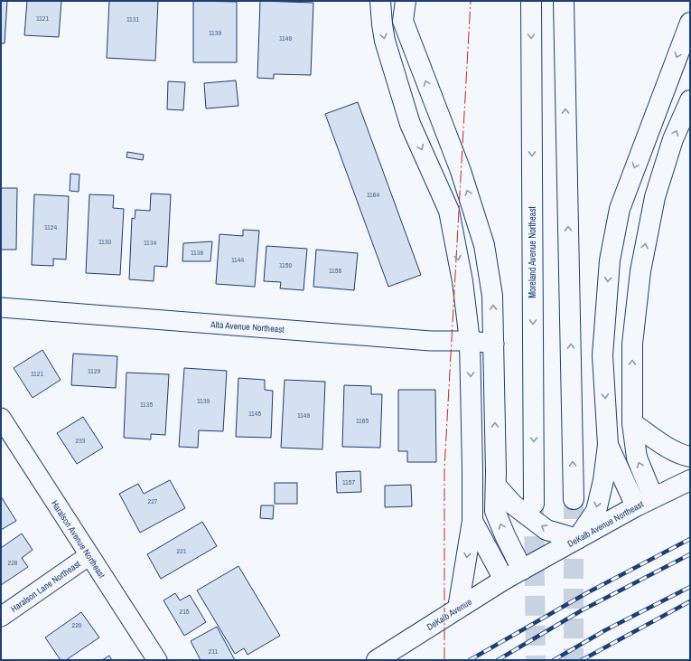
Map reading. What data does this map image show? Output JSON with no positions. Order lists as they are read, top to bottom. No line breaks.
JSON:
{"streets":{"main road":["Moreland Avenue Northeast","DeKalb Avenue Northeast","DeKalb Avenue"],"street":["Alta Avenue Northeast","Haralson Avenue Northeast","Haralson Lane Northeast"]},"crossings":[["DeKalb Avenue Northeast","DeKalb Avenue"],["Haralson Avenue Northeast","Haralson Lane Northeast"]],"house_numbers":["1121","1131","1139","1149","1164","1124","1130","1134","1138","1144","1150","1156","1129","1121","1139","1135","1145","1149","1165","233","1157","227","221","228","215","220","211"]}
